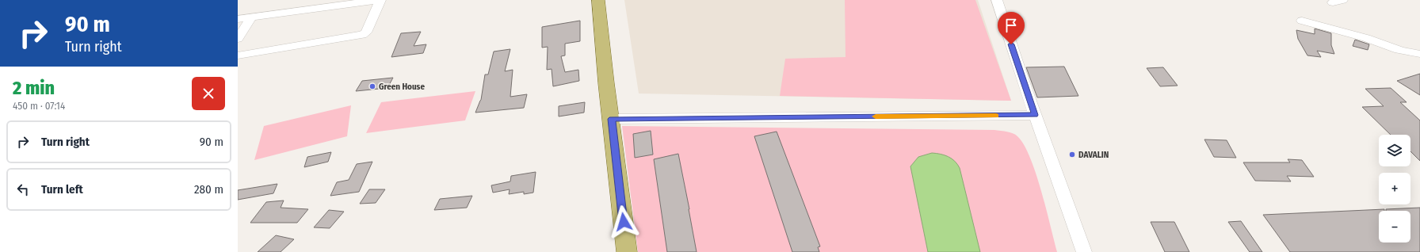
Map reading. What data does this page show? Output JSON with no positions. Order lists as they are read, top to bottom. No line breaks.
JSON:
{"places":["Green House","DAVALIN"],"page":{"turn":["90 m","Turn right"],"heading":["2 min","450 m · 07:14"],"list":[{"name":"Turn right","value":"90 m"},{"name":"Turn left","value":"280 m"}],"map_buttons":["+","−"]}}
